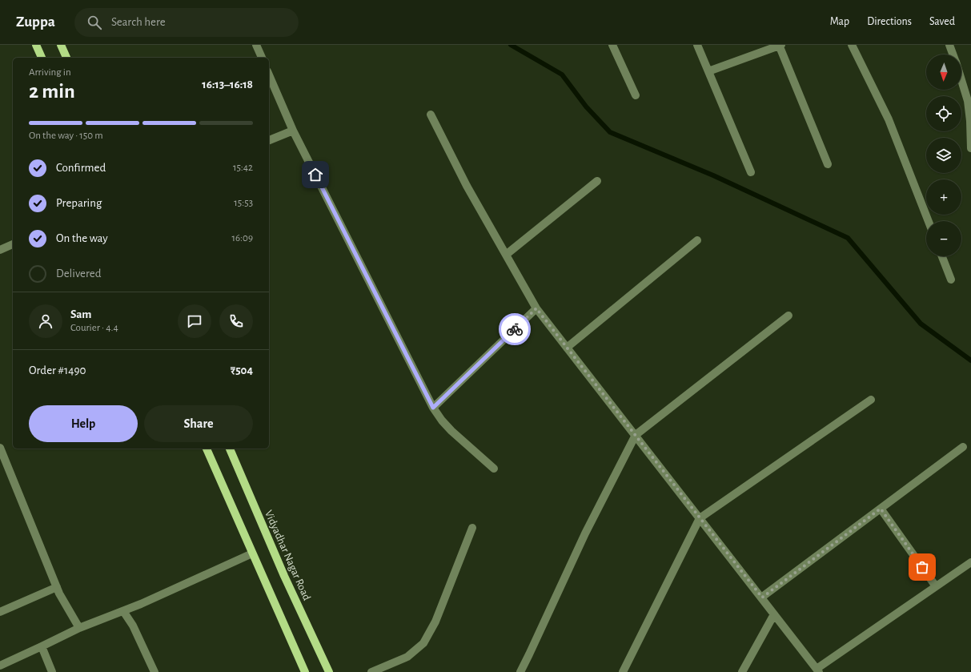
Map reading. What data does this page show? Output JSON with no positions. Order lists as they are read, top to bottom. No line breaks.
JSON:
{"streets":{"main road":["Vidyadhar Nagar Road"]},"north":"bottom","page":{"header":"Zuppa","search":"Search here","nav":["Map","Directions","Saved"],"map_buttons":["+","−"],"heading":["2 min","Arriving in","16:13–16:18"],"panel":["Sam","Courier · 4.4","Order #1490","₹504"],"bar":"On the way · 150 m","list":[["Confirmed","15:42"],["Preparing","15:53"],["On the way","16:09"],"Delivered"],"buttons":["Help","Share"]}}
